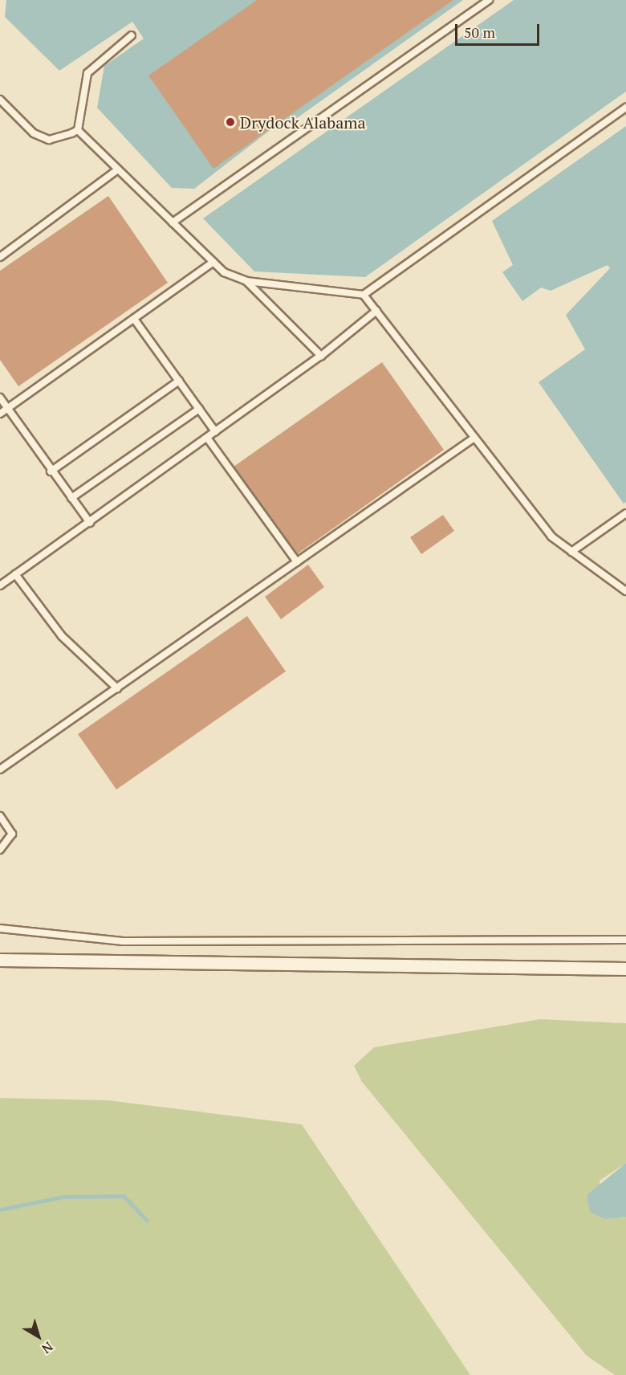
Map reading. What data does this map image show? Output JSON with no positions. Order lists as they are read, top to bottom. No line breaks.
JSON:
{"places":["Drydock Alabama"],"scale_bar":"50 m","north":"bottom right"}
